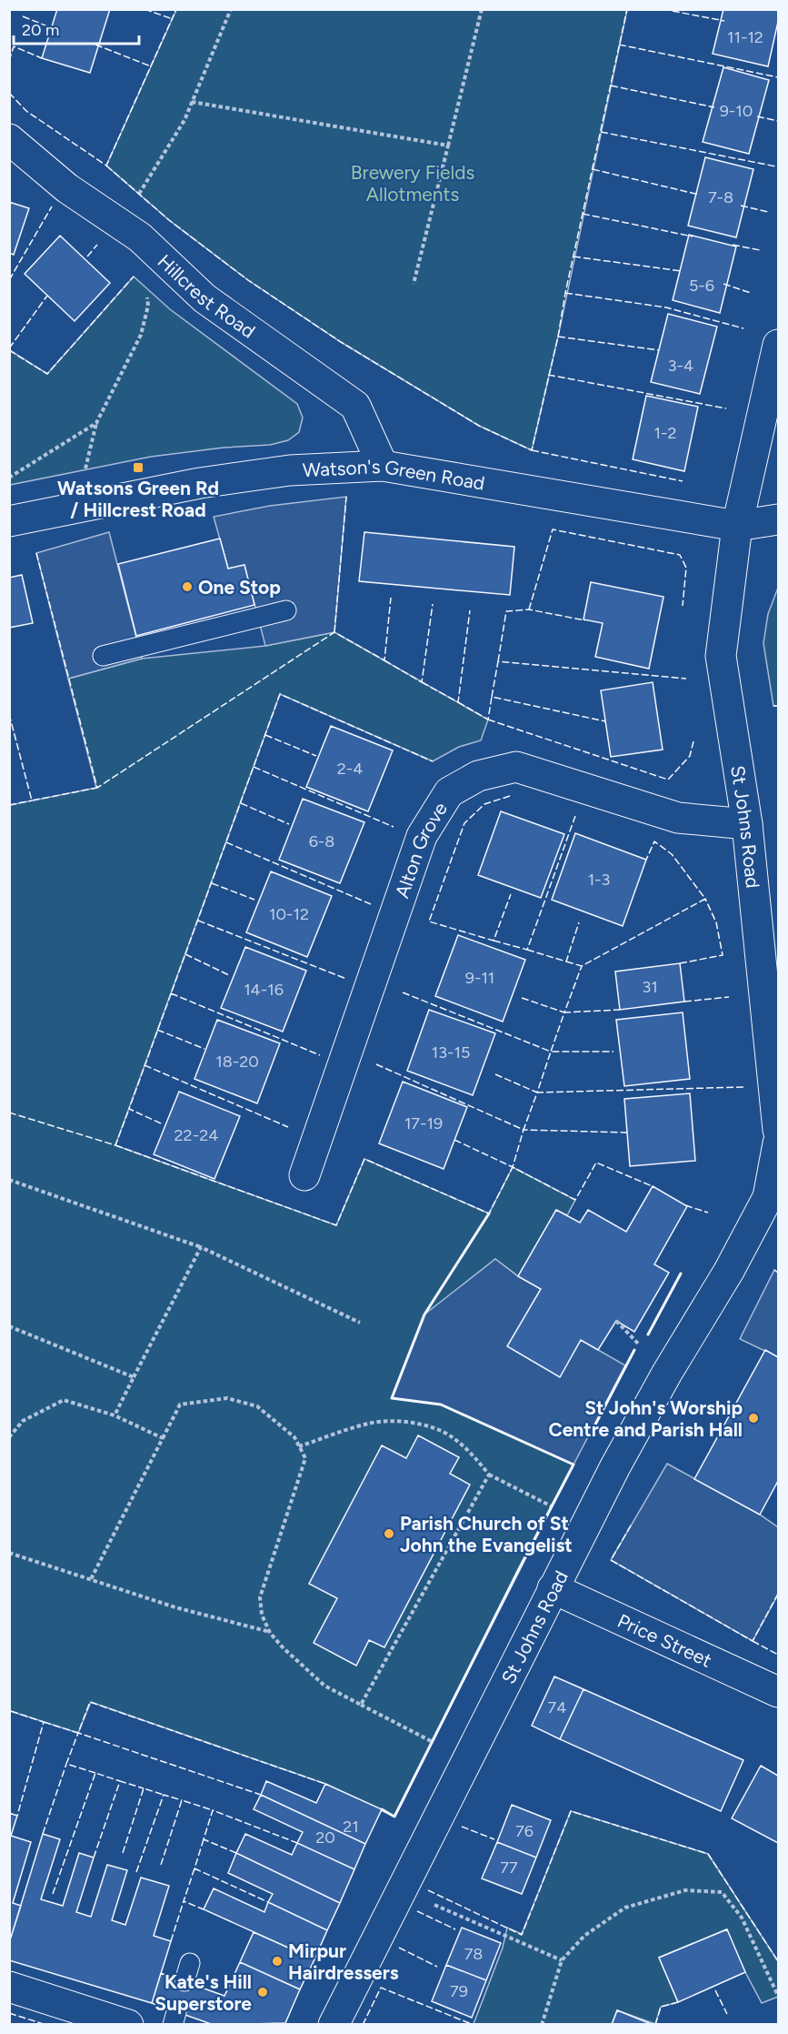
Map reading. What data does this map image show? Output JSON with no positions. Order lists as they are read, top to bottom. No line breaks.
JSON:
{"streets":{"street":["Hillcrest Road","Watson's Green Road","St Johns Road","Alton Grove","Price Street"]},"crossings":[["Hillcrest Road","Watson's Green Road"],["Watson's Green Road","St Johns Road"],["St Johns Road","Alton Grove"],["St Johns Road","Price Street"]],"parks":["Brewery Fields Allotments"],"places":{"transit":["Watsons Green Rd / Hillcrest Road"],"other":["One Stop","St John's Worship Centre and Parish Hall","Parish Church of St John the Evangelist","Mirpur Hairdressers","Kate's Hill Superstore"]},"house_numbers":["11-12","9-10","7-8","5-6","3-4","1-2","2-4","6-8","1-3","10-12","9-11","31","14-16","13-15","18-20","17-19","22-24","74","21","76","20","77","78","79"],"scale_bar":"20 m"}
